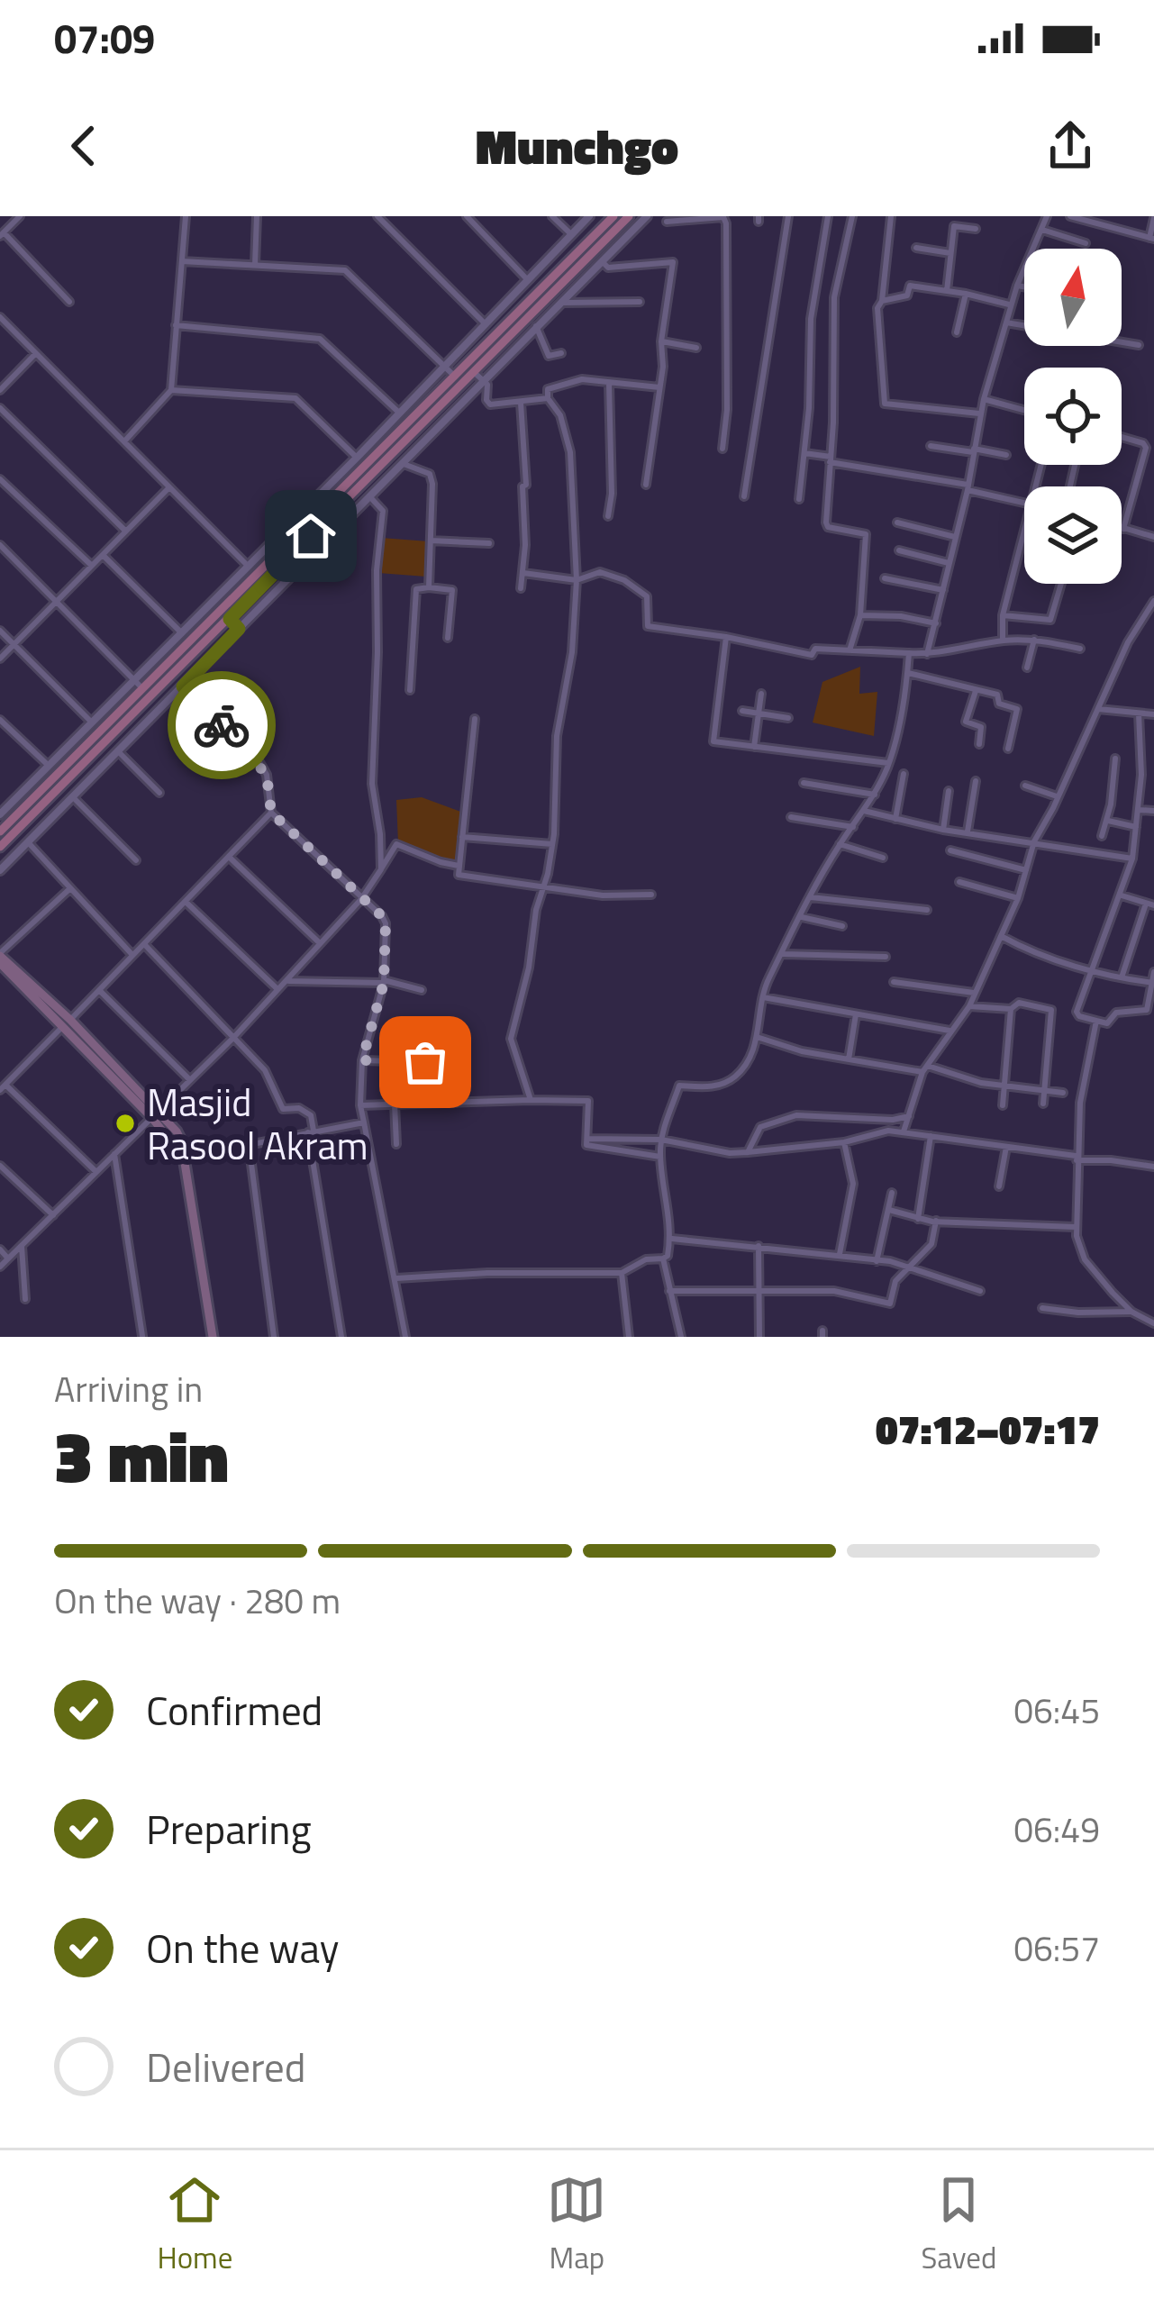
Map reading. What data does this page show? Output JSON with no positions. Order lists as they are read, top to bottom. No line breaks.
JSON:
{"places":["Masjid Rasool Akram"],"north":"top","page":{"status":"07:09","header":"Munchgo","heading":["3 min","Arriving in","07:12–07:17"],"bar":"On the way · 280 m","list":[["Confirmed","06:45"],["Preparing","06:49"],["On the way","06:57"],"Delivered"],"tabs":["Home","Map","Saved"]}}
